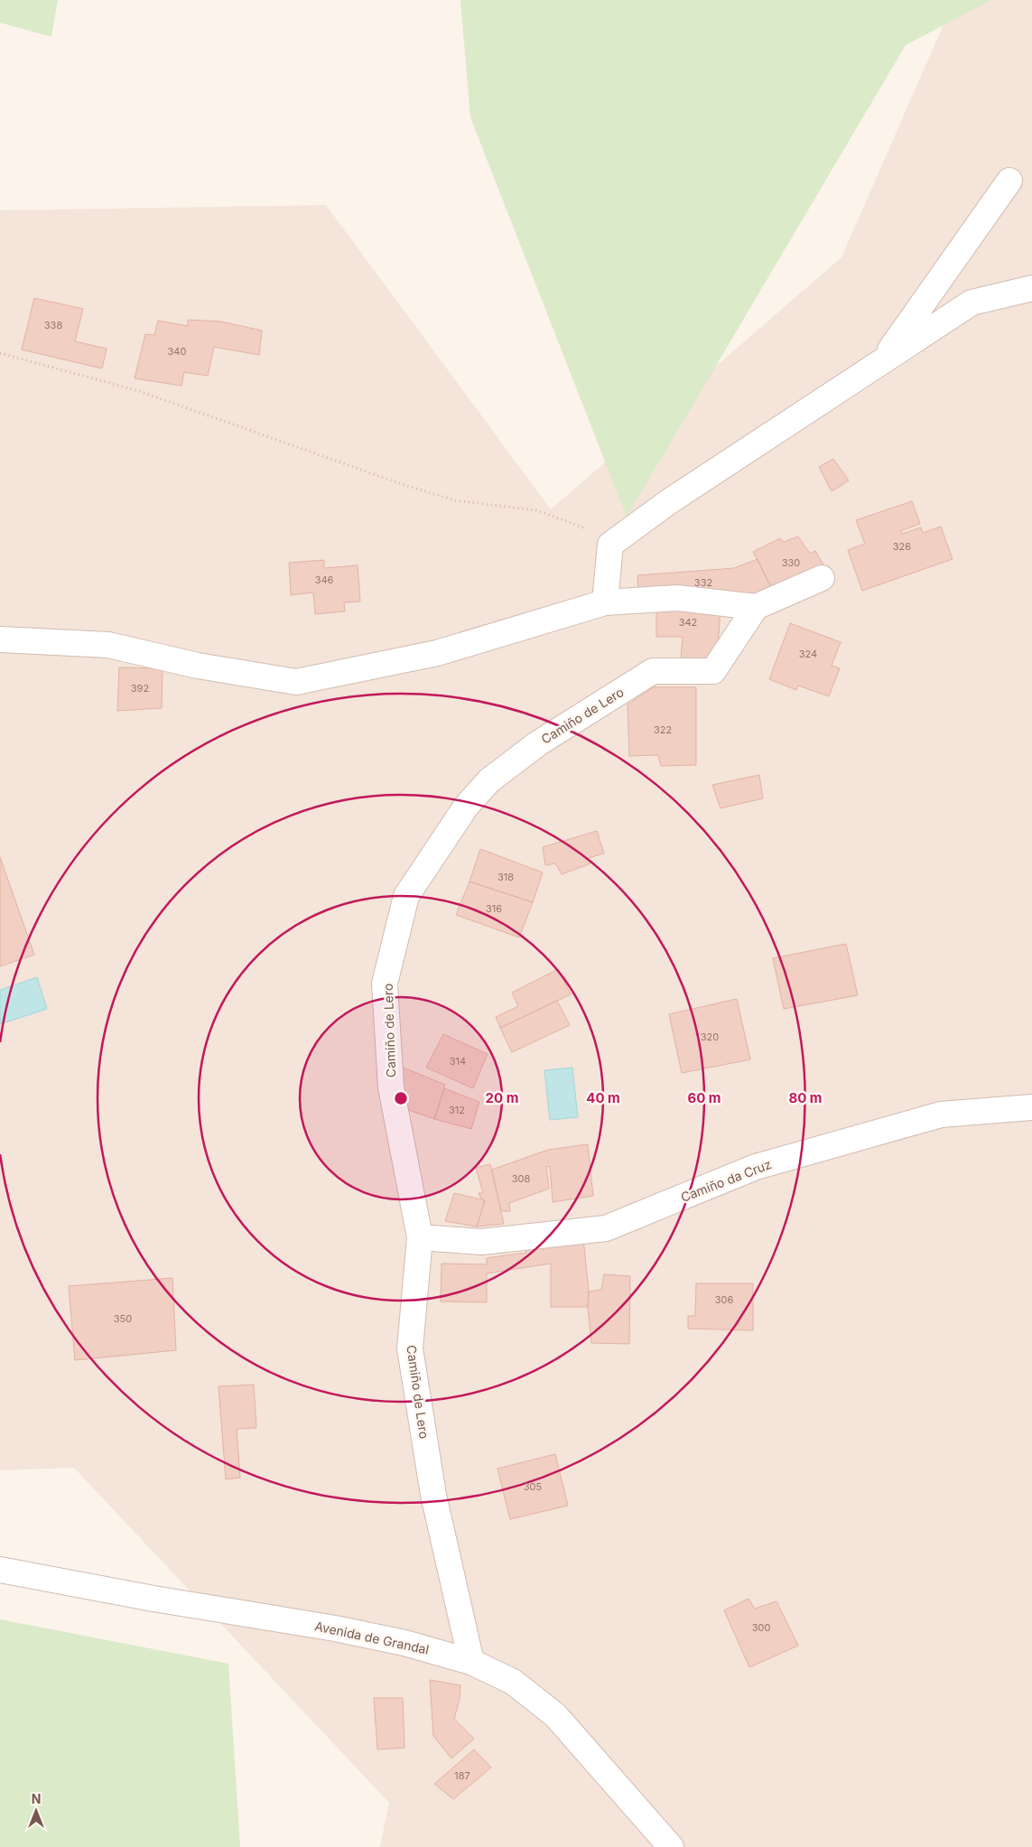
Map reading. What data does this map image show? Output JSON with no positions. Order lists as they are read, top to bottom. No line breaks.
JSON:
{"streets":{"street":["Camiño de Lero","Camiño da Cruz","Avenida de Grandal"]},"crossings":[["Camiño de Lero","Camiño da Cruz"],["Camiño de Lero","Avenida de Grandal"]],"house_numbers":["338","340","326","330","346","332","342","324","392","322","318","316","320","314","312","308","306","350","305","300","187"],"north":"top","rings":["20 m","40 m","60 m","80 m"]}
